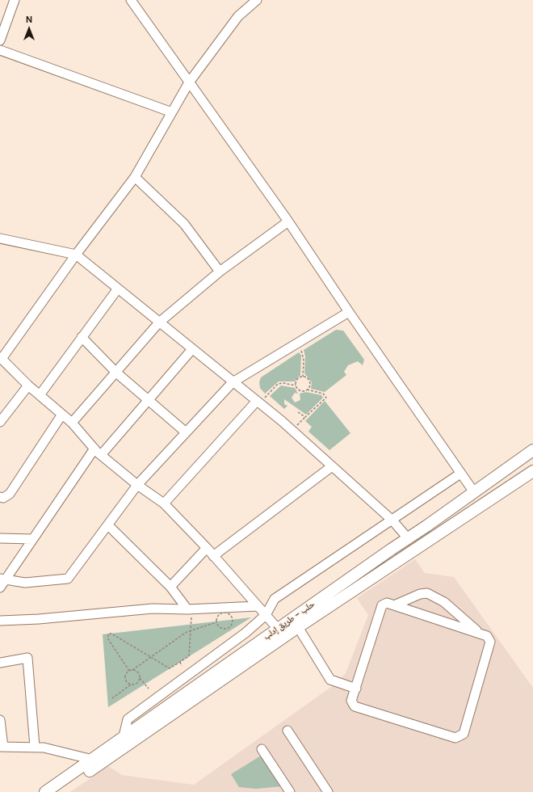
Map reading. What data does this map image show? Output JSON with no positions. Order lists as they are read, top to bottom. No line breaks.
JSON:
{"streets":{"main road":["حلب - طريق إدلب"]},"north":"top"}
